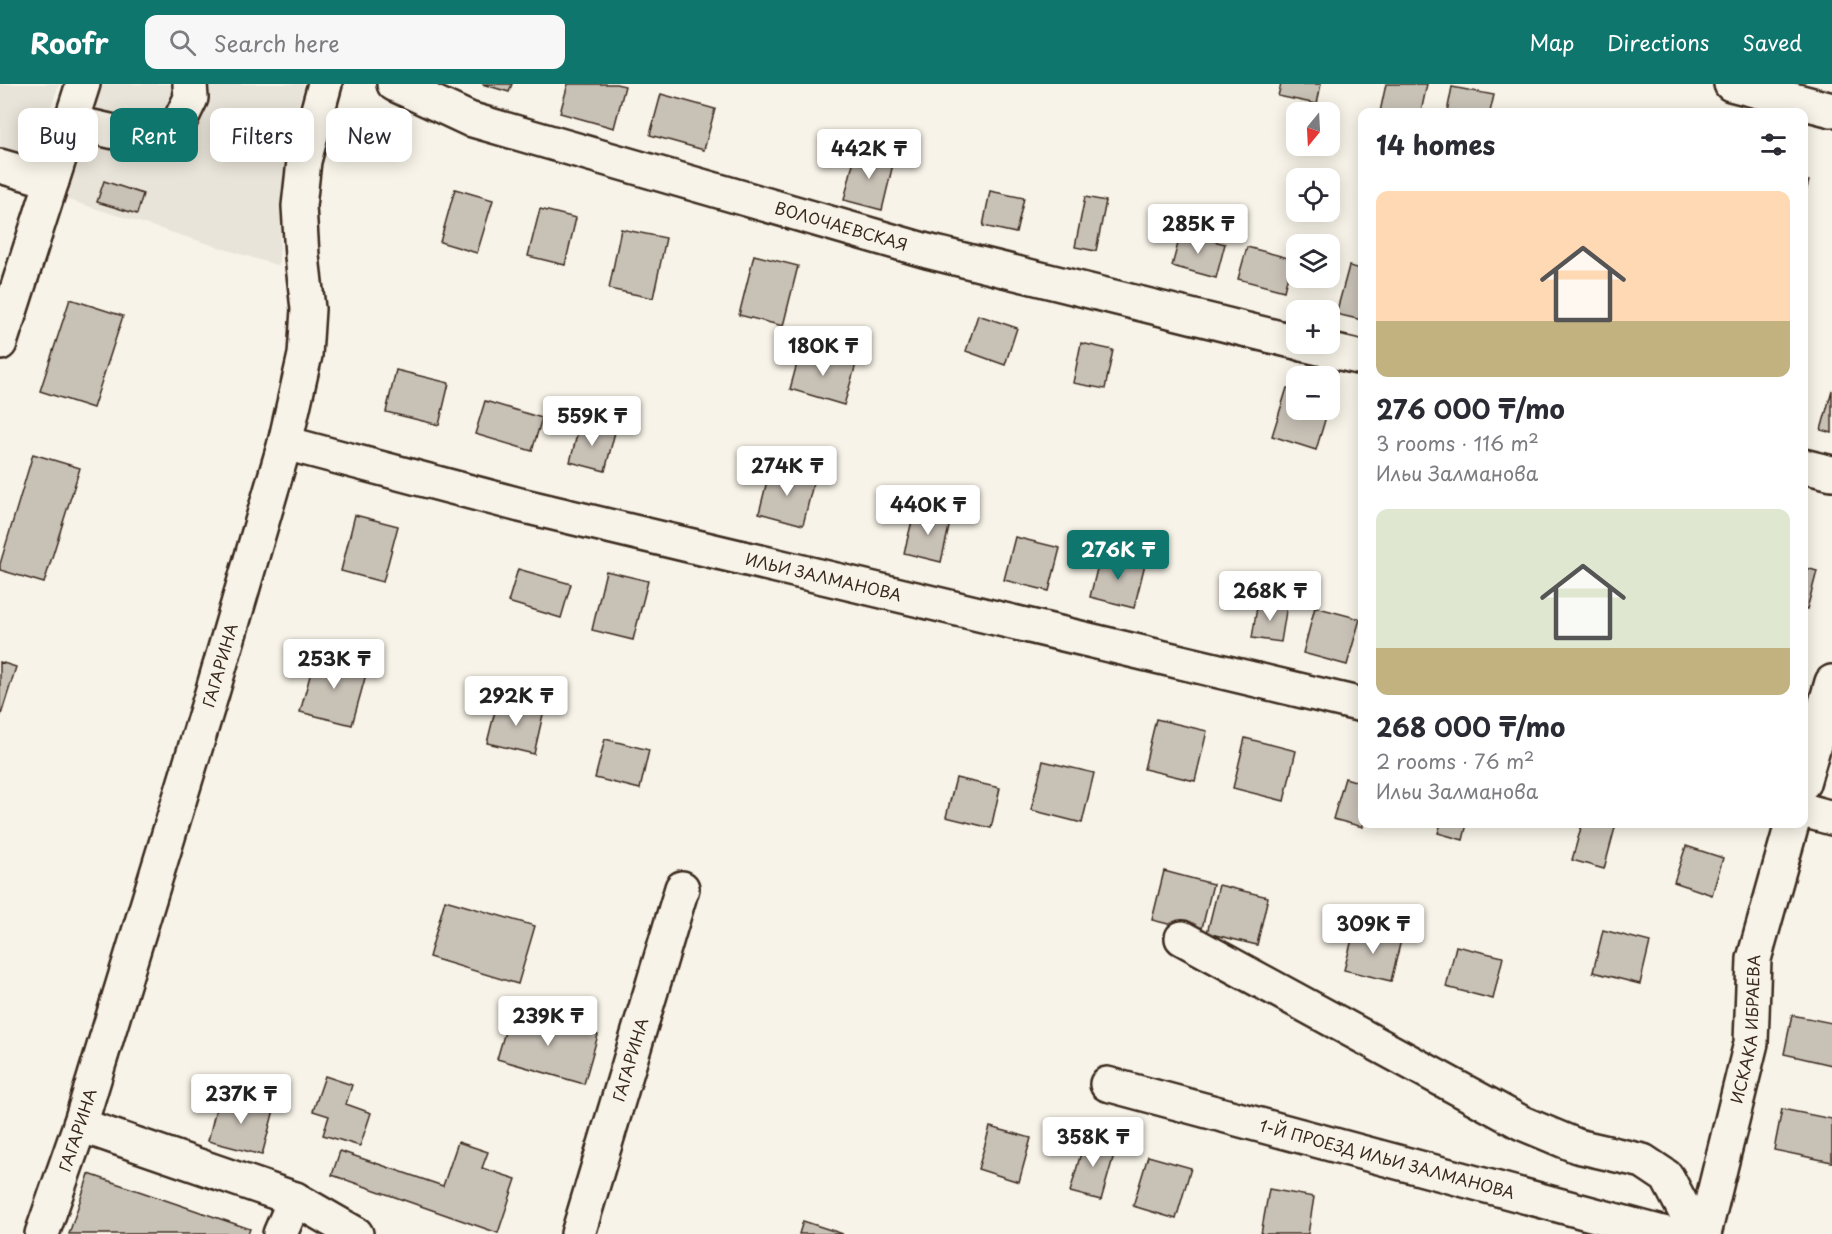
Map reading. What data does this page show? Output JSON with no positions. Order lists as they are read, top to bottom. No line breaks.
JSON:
{"streets":{"street":["ВОЛОЧАЕВСКАЯ","ИЛЬИ ЗАЛМАНОВА","ГАГАРИНА","ИСКАКА ИБРАЕВА","1-Й ПРОЕЗД ИЛЬИ ЗАЛМАНОВА"]},"crossings":[["ИЛЬИ ЗАЛМАНОВА","ГАГАРИНА"]],"north":"bottom","page":{"header":"Roofr","search":"Search here","nav":["Map","Directions","Saved"],"map_buttons":["+","−"],"chip":["Buy","Rent","Filters","New"],"heading":"14 homes","price":["442K ₸","285K ₸","180K ₸","559K ₸","274K ₸","440K ₸","276K ₸","268K ₸","253K ₸","292K ₸","309K ₸","239K ₸","237K ₸","358K ₸"],"list":[{"name":"276 000 ₸/mo","note":"3 rooms · 116 m² · Ильи Залманова"},{"name":"268 000 ₸/mo","note":"2 rooms · 76 m² · Ильи Залманова"}]}}
